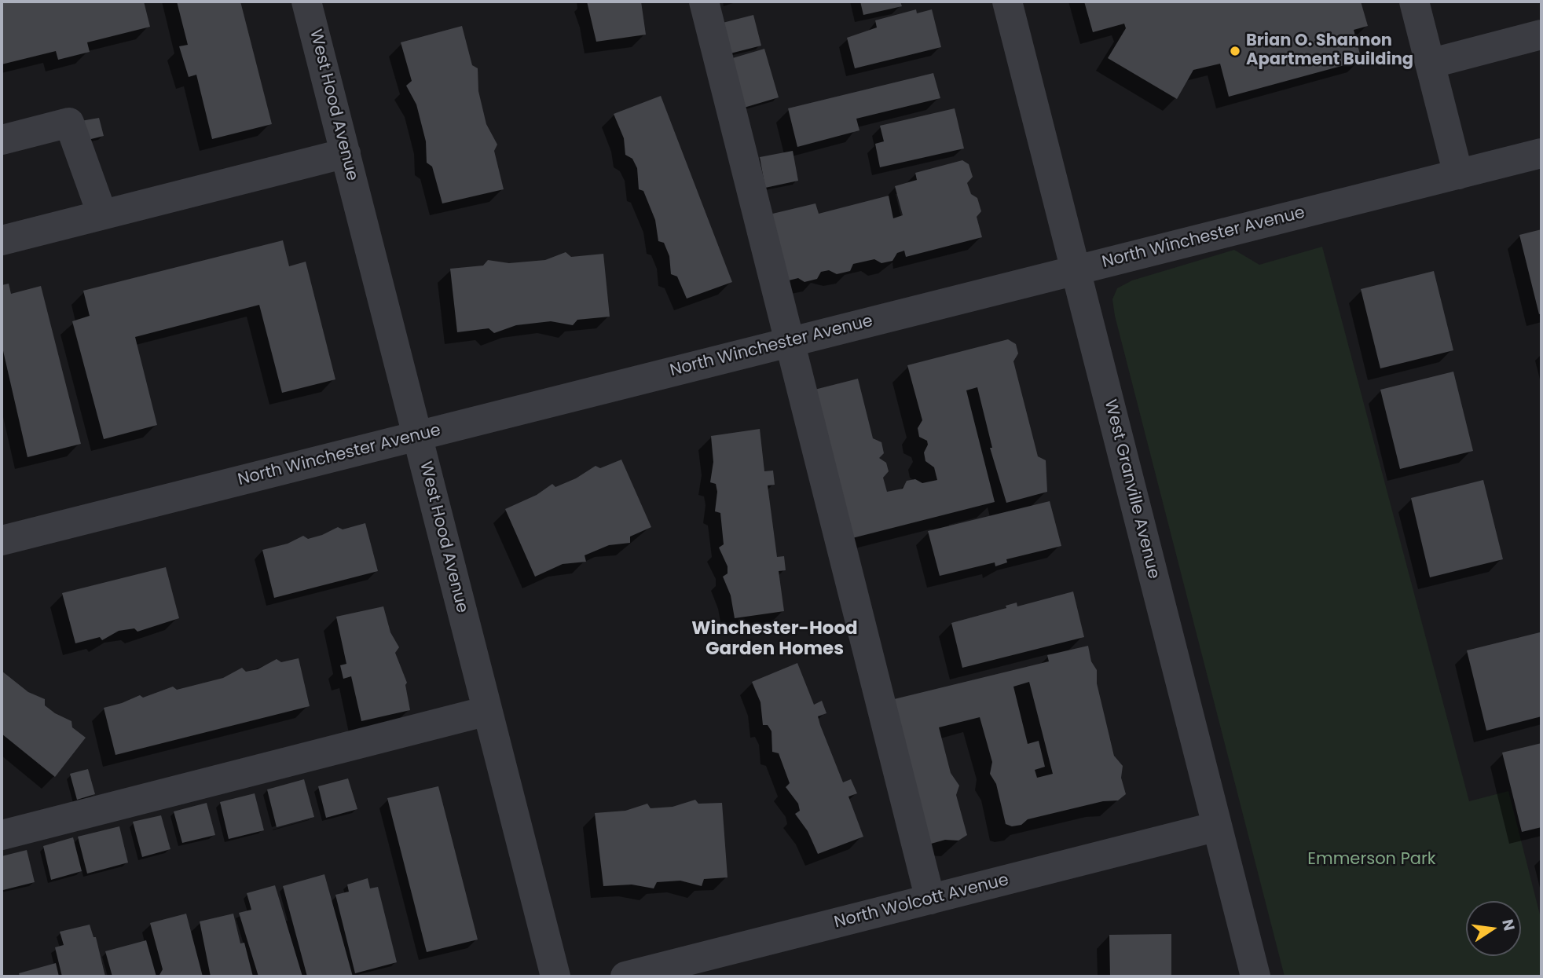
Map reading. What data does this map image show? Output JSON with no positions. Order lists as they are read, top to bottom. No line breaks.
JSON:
{"streets":{"street":["West Hood Avenue","North Winchester Avenue","West Granville Avenue","North Wolcott Avenue"]},"crossings":[["West Hood Avenue","North Winchester Avenue"],["North Winchester Avenue","West Granville Avenue"],["West Granville Avenue","North Wolcott Avenue"]],"districts":["Winchester-Hood Garden Homes"],"parks":["Emmerson Park"],"places":["Brian O. Shannon Apartment Building"],"north":"right"}
